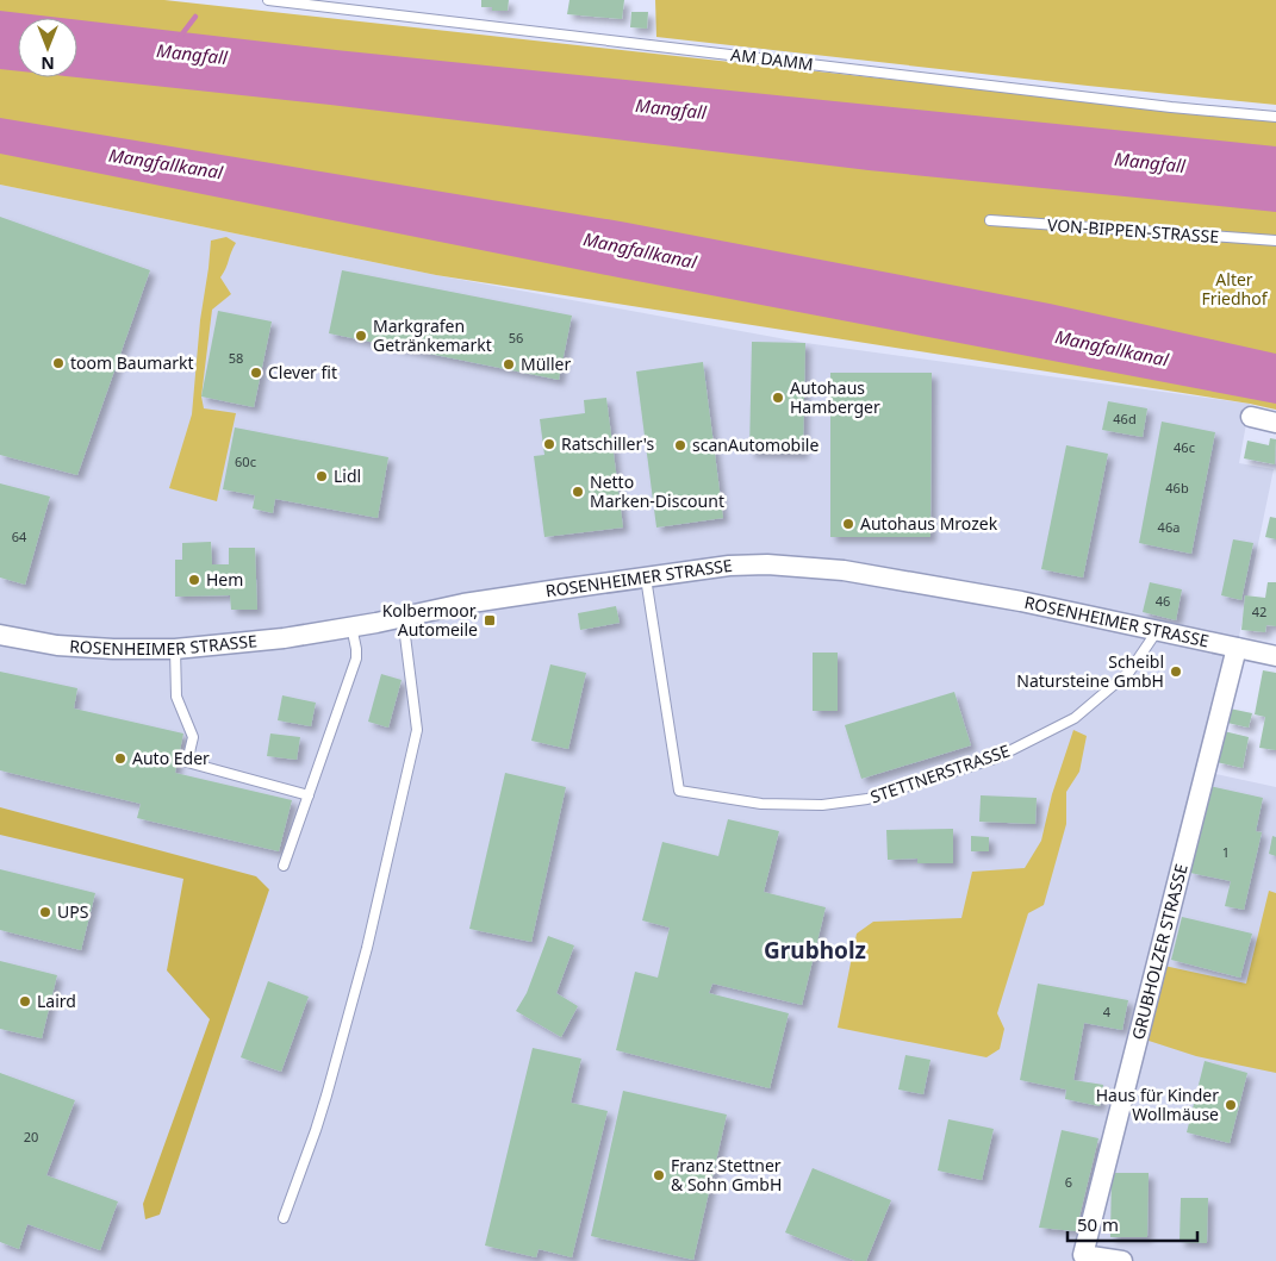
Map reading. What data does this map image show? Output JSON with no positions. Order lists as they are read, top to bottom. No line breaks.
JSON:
{"streets":{"street":["ROSENHEIMER STRASSE","GRUBHOLZER STRASSE"],"lane":["AM DAMM","VON-BIPPEN-STRASSE","STETTNERSTRASSE"]},"crossings":[["ROSENHEIMER STRASSE","STETTNERSTRASSE"],["ROSENHEIMER STRASSE","GRUBHOLZER STRASSE"]],"districts":["Grubholz"],"water":["Mangfall","Mangfallkanal"],"parks":["Alter Friedhof"],"places":{"other":["Markgrafen Getränkemarkt","toom Baumarkt","Müller","Clever fit","Autohaus Hamberger","Ratschiller's","scanAutomobile","Lidl","Netto Marken-Discount","Autohaus Mrozek","Hem","Scheibl Natursteine GmbH","Auto Eder","UPS","Laird","Haus für Kinder Wollmäuse","Franz Stettner & Sohn GmbH"],"transit":["Kolbermoor, Automeile"]},"house_numbers":["56","58","46d","46c","60c","46b","46a","64","46","42","1","4","20","6"],"scale_bar":"50 m","north":"bottom"}
